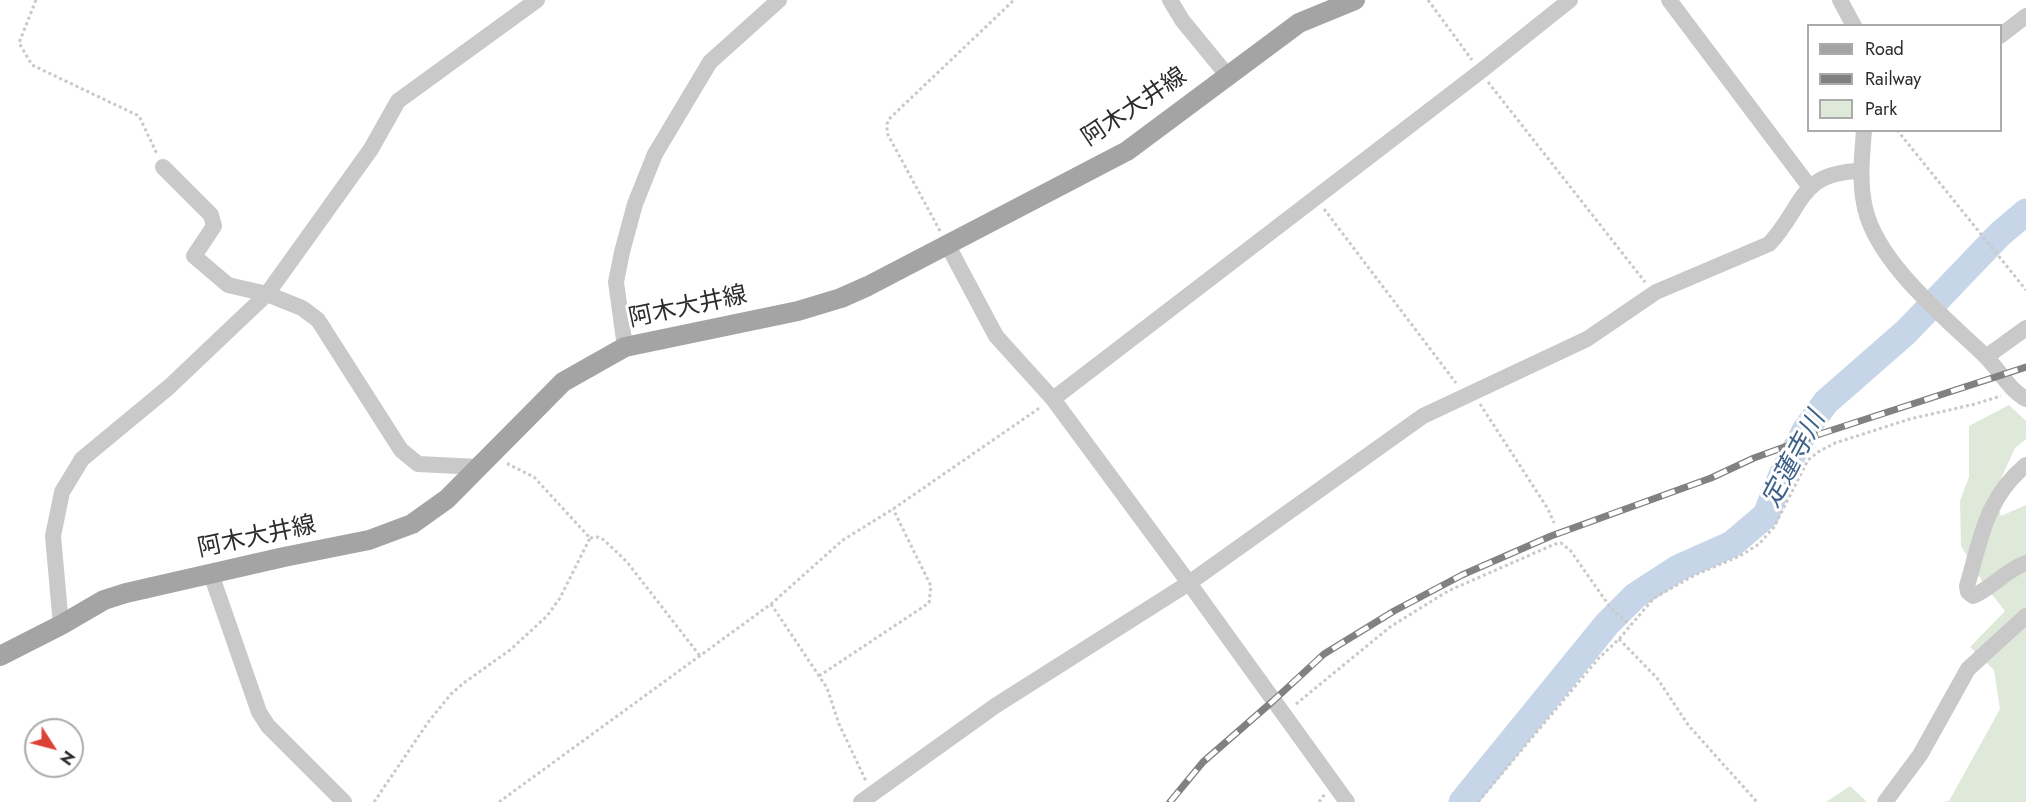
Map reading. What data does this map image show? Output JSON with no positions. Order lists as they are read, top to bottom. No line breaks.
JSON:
{"streets":{"main road":["阿木大井線"]},"water":["定蓮寺川"],"legend":["Road","Railway","Park"],"north":"bottom right"}
